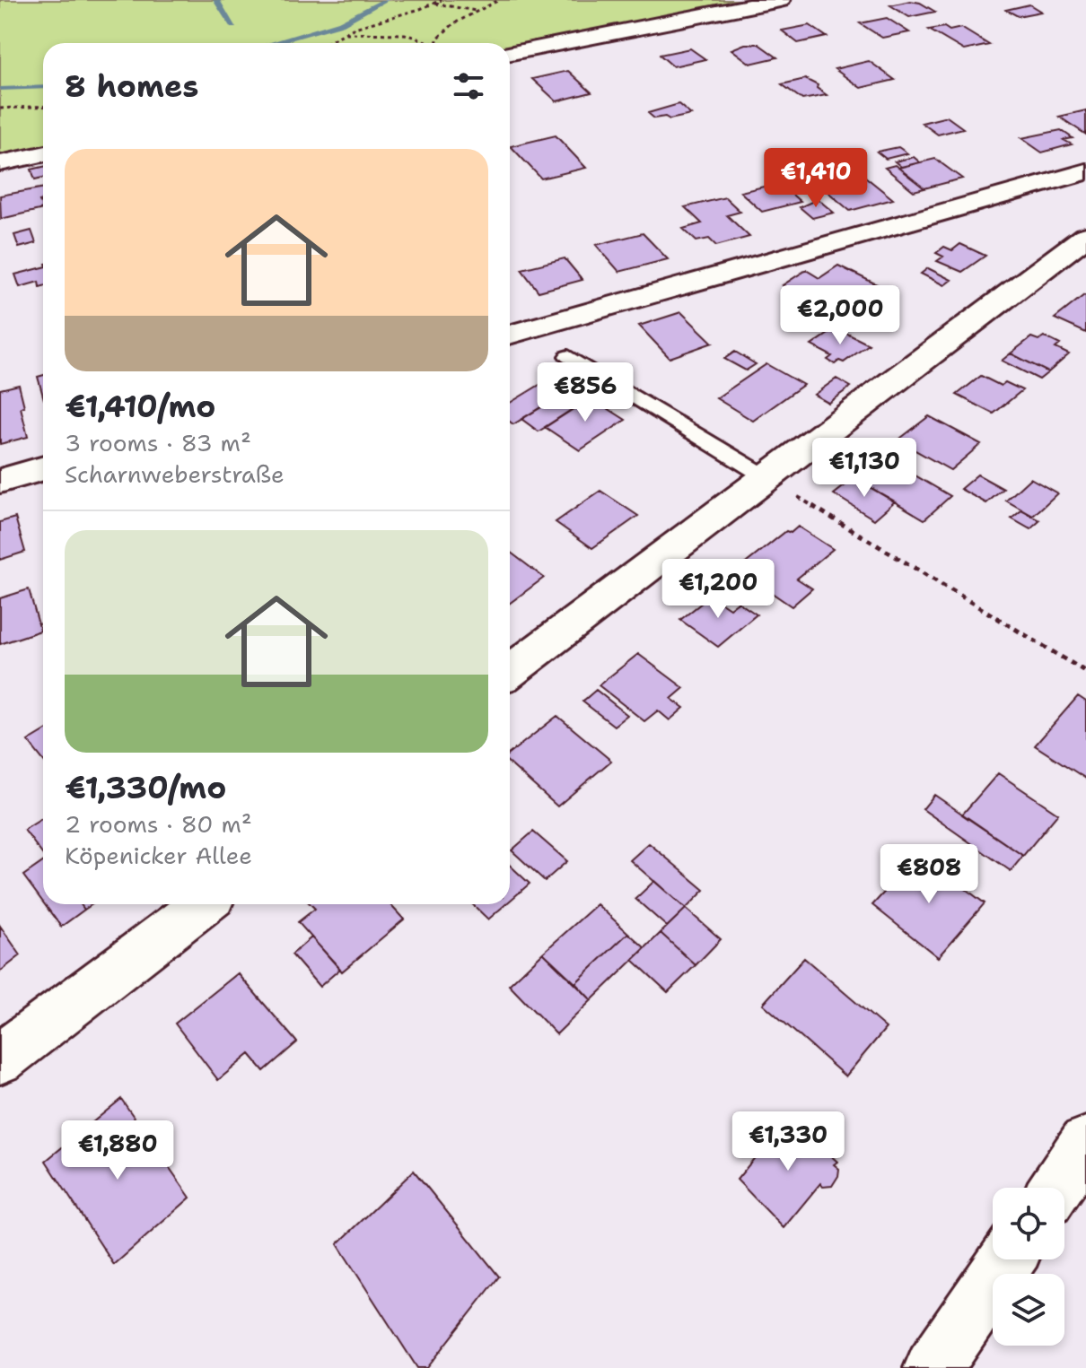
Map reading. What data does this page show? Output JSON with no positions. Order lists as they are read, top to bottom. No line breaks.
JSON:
{"page":{"heading":"8 homes","list":[{"name":"€1,410/mo","note":"3 rooms · 83 m² · Scharnweberstraße"},{"name":"€1,330/mo","note":"2 rooms · 80 m² · Köpenicker Allee"}],"price":["€1,410","€2,000","€856","€1,130","€1,200","€808","€1,330","€1,880"]}}
